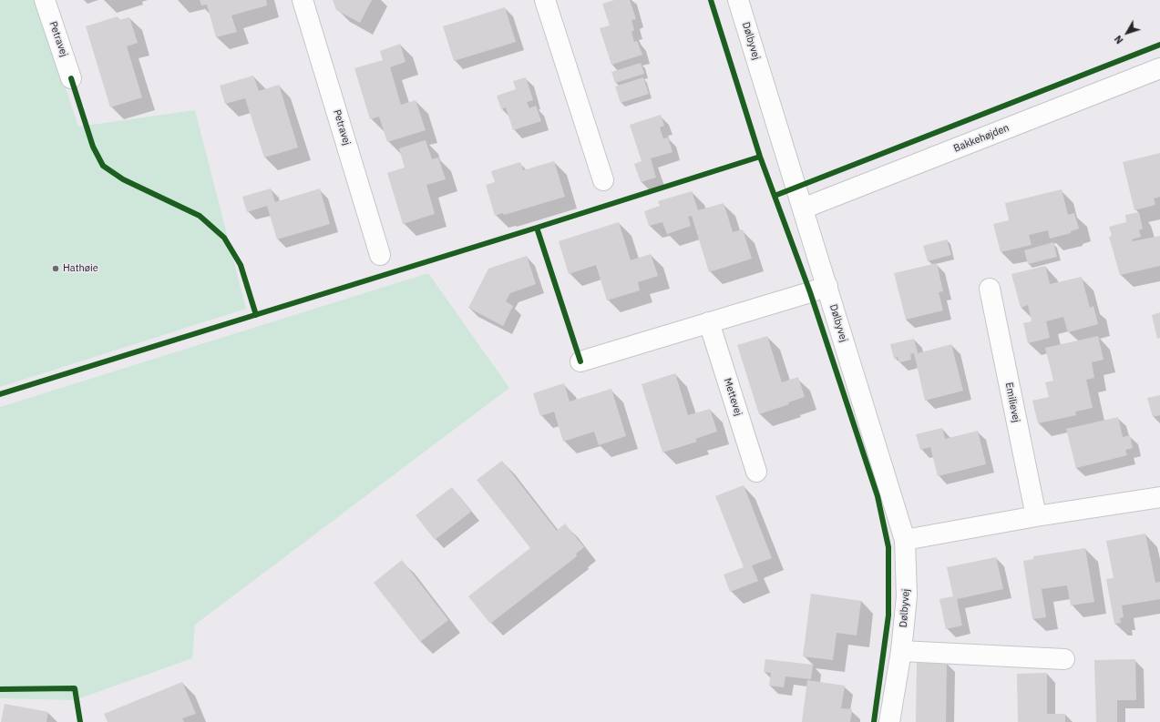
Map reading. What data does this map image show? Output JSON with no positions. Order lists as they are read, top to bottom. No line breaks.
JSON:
{"streets":{"street":["Petravej","Dølbyvej","Bakkehøjden","Mettevej","Emilievej"]},"crossings":[["Dølbyvej","Bakkehøjden"]],"places":["Hathøie"],"north":"bottom left"}
